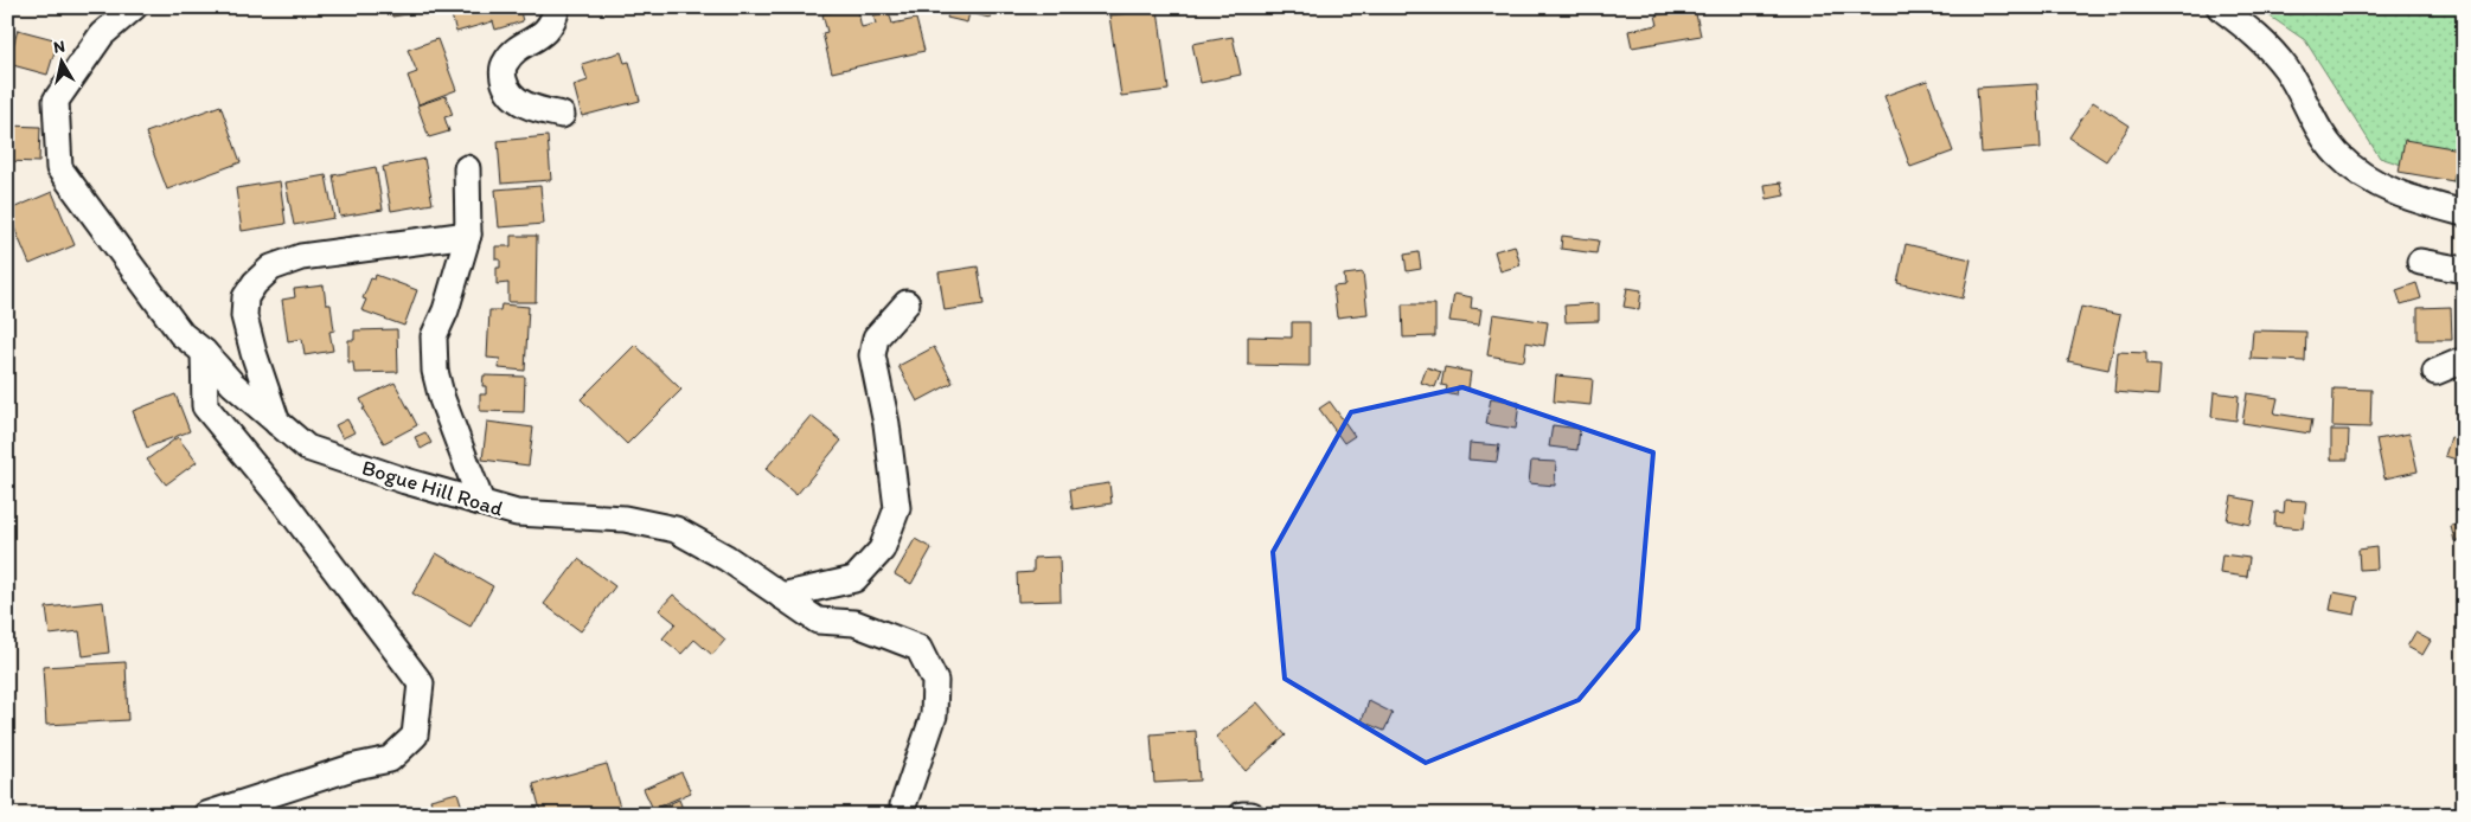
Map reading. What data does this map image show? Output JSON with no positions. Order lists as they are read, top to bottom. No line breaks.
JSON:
{"streets":{"street":["Bogue Hill Road"]},"north":"top"}
